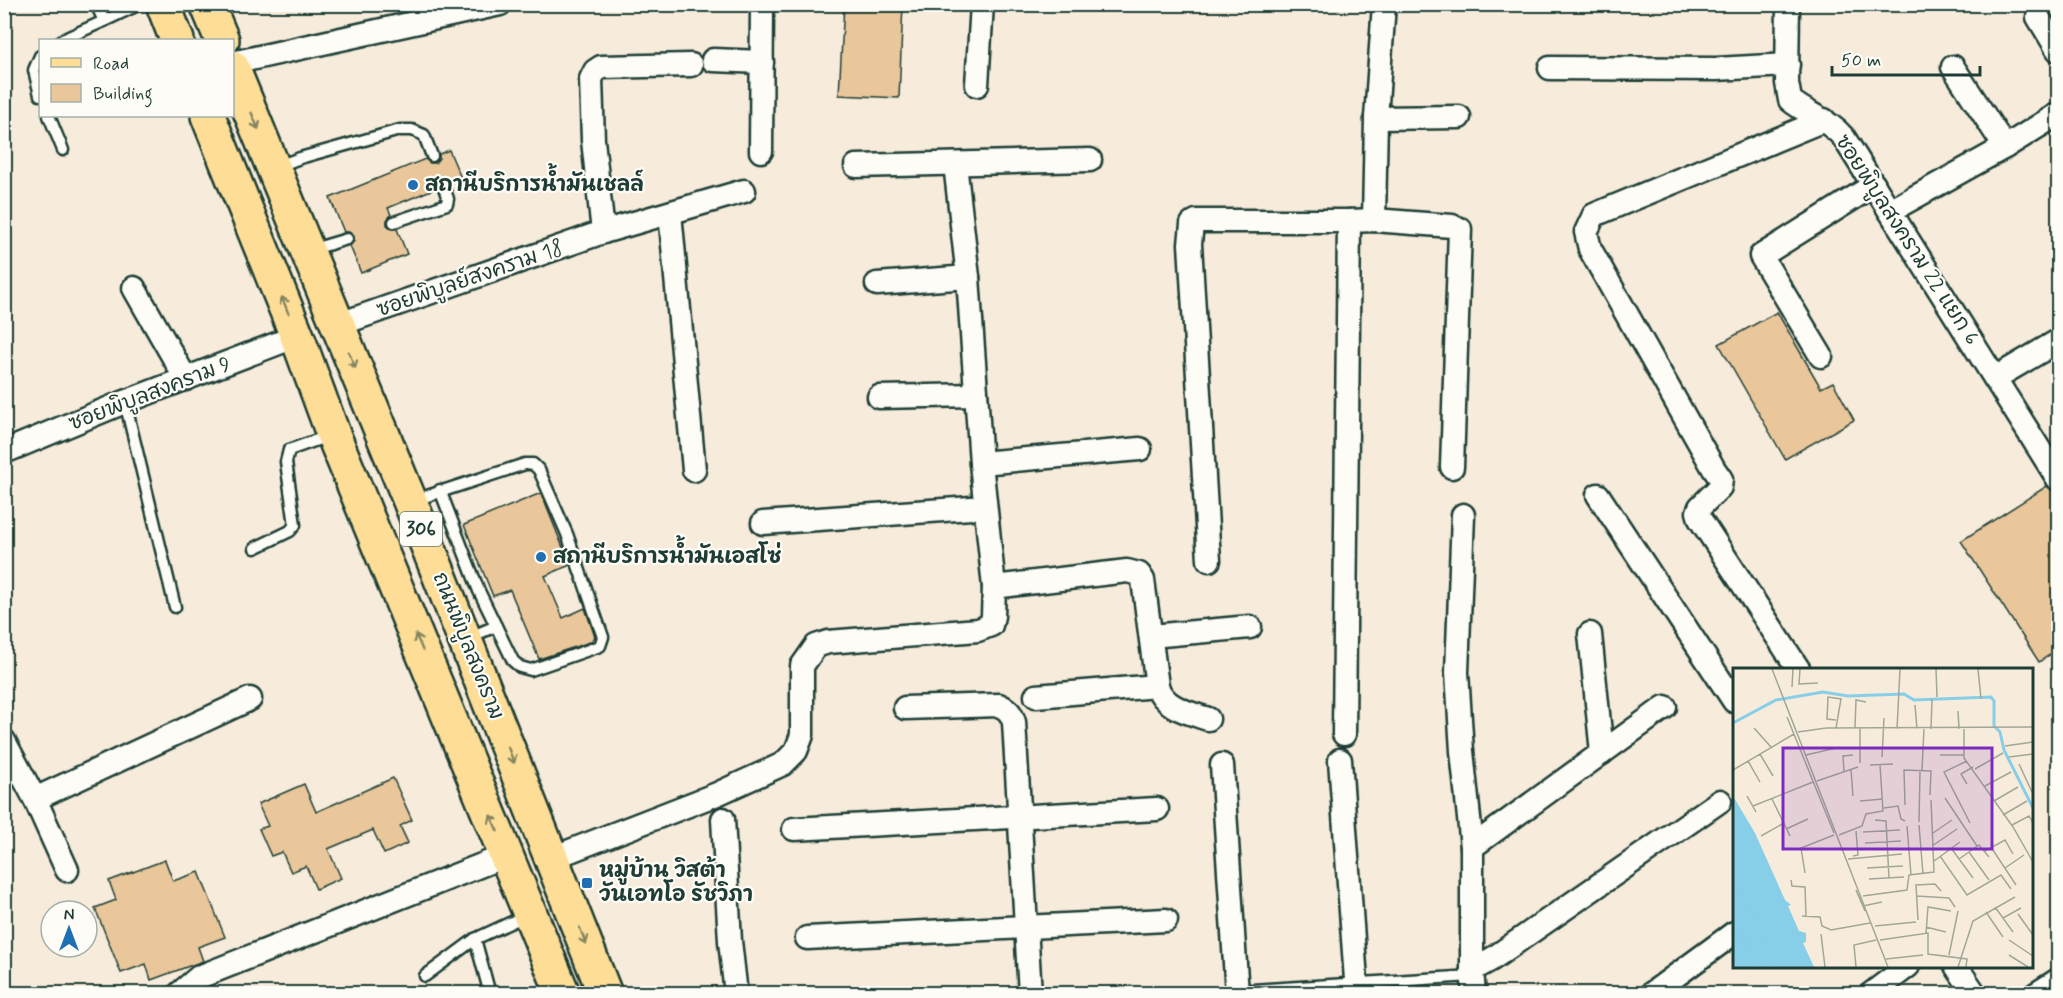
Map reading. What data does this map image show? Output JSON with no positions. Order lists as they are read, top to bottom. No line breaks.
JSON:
{"streets":{"main road":["306","ถนนพิบูลสงคราม"],"street":["ซอยพิบูลสงคราม 22 แยก 6","ซอยพิบูลย์สงคราม 18","ซอยพิบูลสงคราม 9"]},"crossings":[["ซอยพิบูลย์สงคราม 18","ถนนพิบูลสงคราม"],["ซอยพิบูลสงคราม 9","ถนนพิบูลสงคราม"]],"places":{"other":["สถานีบริการน้ำมันเชลล์","สถานีบริการน้ำมันเอสโซ่"],"transit":["หมู่บ้าน วิสต้า วันเอทโอ รัชวิภา"]},"legend":["Road","Building"],"scale_bar":"50 m","north":"top"}
